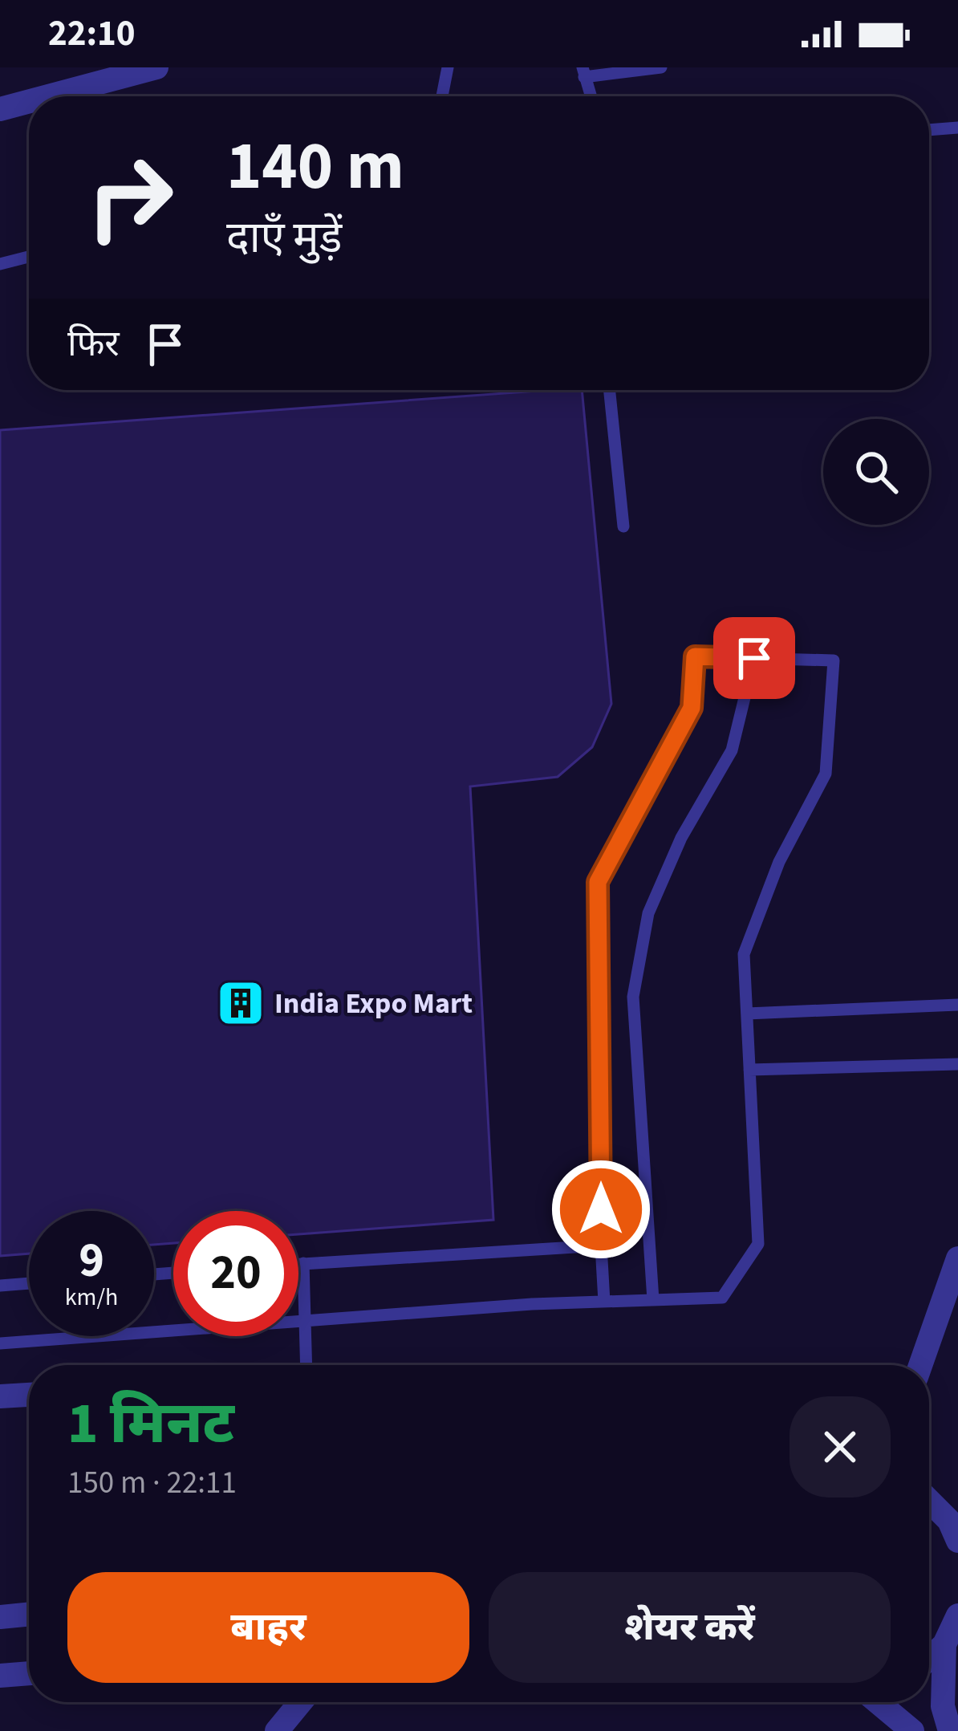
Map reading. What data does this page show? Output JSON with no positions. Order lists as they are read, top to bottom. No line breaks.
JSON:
{"places":{"building":["India Expo Mart"]},"page":{"status":"22:10","turn":["140 m","दाएँ मुड़ें"],"then":"फिर","speed":"9 km/h","limit":"20","heading":["1 मिनट","150 m · 22:11"],"buttons":["बाहर","शेयर करें"]}}
